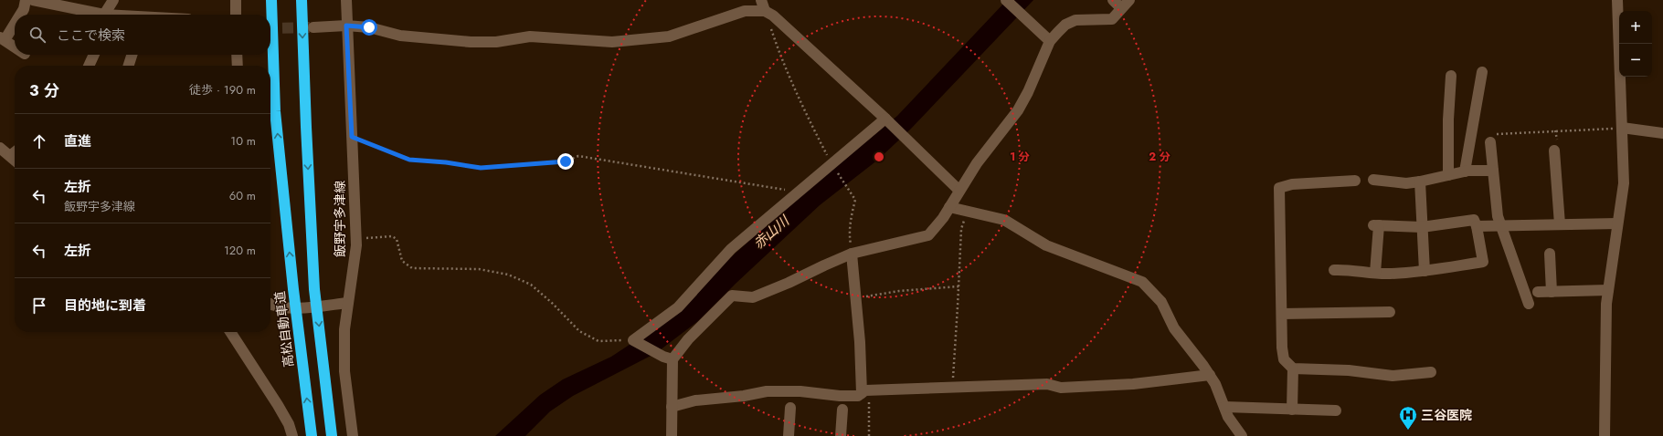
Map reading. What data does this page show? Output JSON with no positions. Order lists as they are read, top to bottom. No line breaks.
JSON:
{"streets":{"highway":["高松自動車道"],"street":["飯野宇多津線"]},"water":["赤山川"],"places":{"hospital":["三谷医院"]},"page":{"map_buttons":["+","−"],"search":"ここで検索","heading":["3 分","徒歩 · 190 m"],"list":[["直進","10 m"],["左折","飯野宇多津線","60 m"],["左折","120 m"],"目的地に到着"]},"rings":["1 分","2 分"]}
